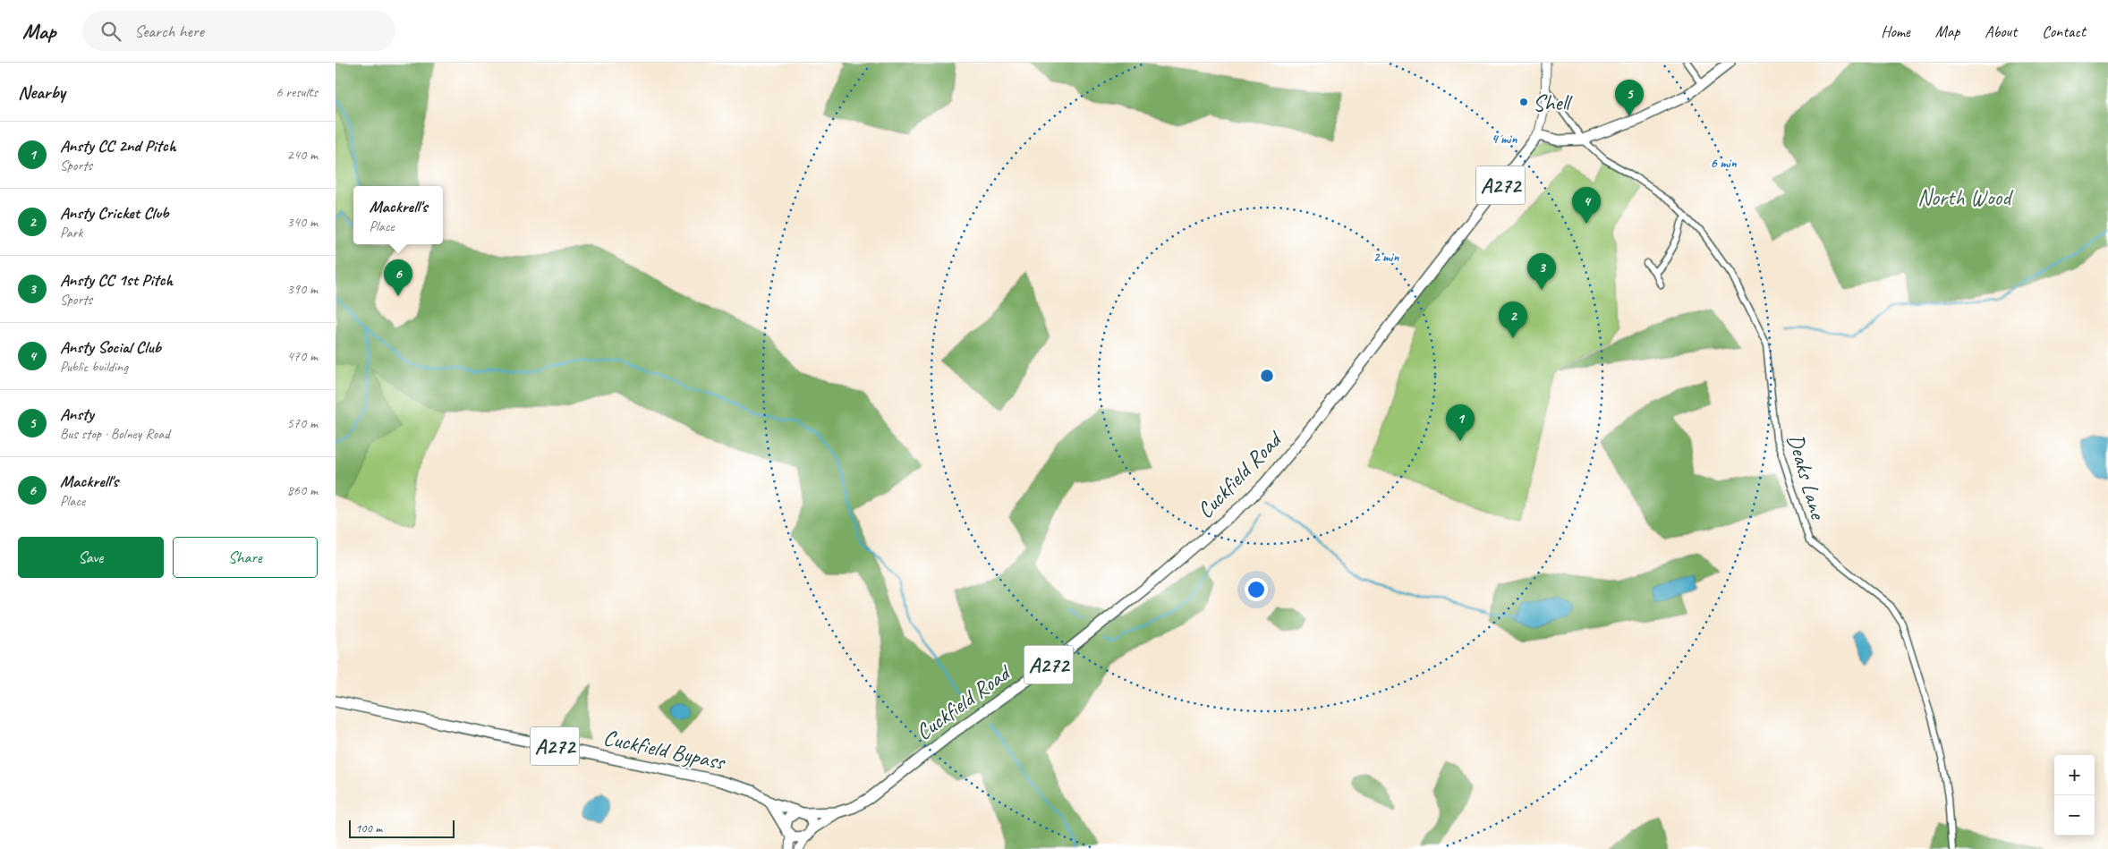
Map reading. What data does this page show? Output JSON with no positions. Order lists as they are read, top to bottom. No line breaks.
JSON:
{"streets":{"highway":["A272","Cuckfield Road","Cuckfield Bypass"],"street":["Deaks Lane"]},"crossings":[["A272","Cuckfield Road"],["A272","Deaks Lane"],["Cuckfield Road","Deaks Lane"],["Cuckfield Road","Cuckfield Bypass"]],"parks":["North Wood"],"places":["Shell"],"scale_bar":"100 m","page":{"header":"Map","search":"Search here","nav":["Home","Map","About","Contact"],"heading":["Nearby","6 results"],"pins":["5","4","3","6","2","1"],"list":[{"mark":"1","name":"Ansty CC 2nd Pitch","note":"Sports","value":"240 m"},{"mark":"2","name":"Ansty Cricket Club","note":"Park","value":"340 m"},{"mark":"3","name":"Ansty CC 1st Pitch","note":"Sports","value":"390 m"},{"mark":"4","name":"Ansty Social Club","note":"Public building","value":"470 m"},{"mark":"5","name":"Ansty","note":"Bus stop · Bolney Road","value":"570 m"},{"mark":"6","name":"Mackrell's","note":"Place","value":"860 m"}],"popup":["Mackrell's","Place"],"buttons":["Save","Share"],"map_buttons":["+","−"],"scale":"100 m"},"rings":["4 min","6 min","2 min"]}
